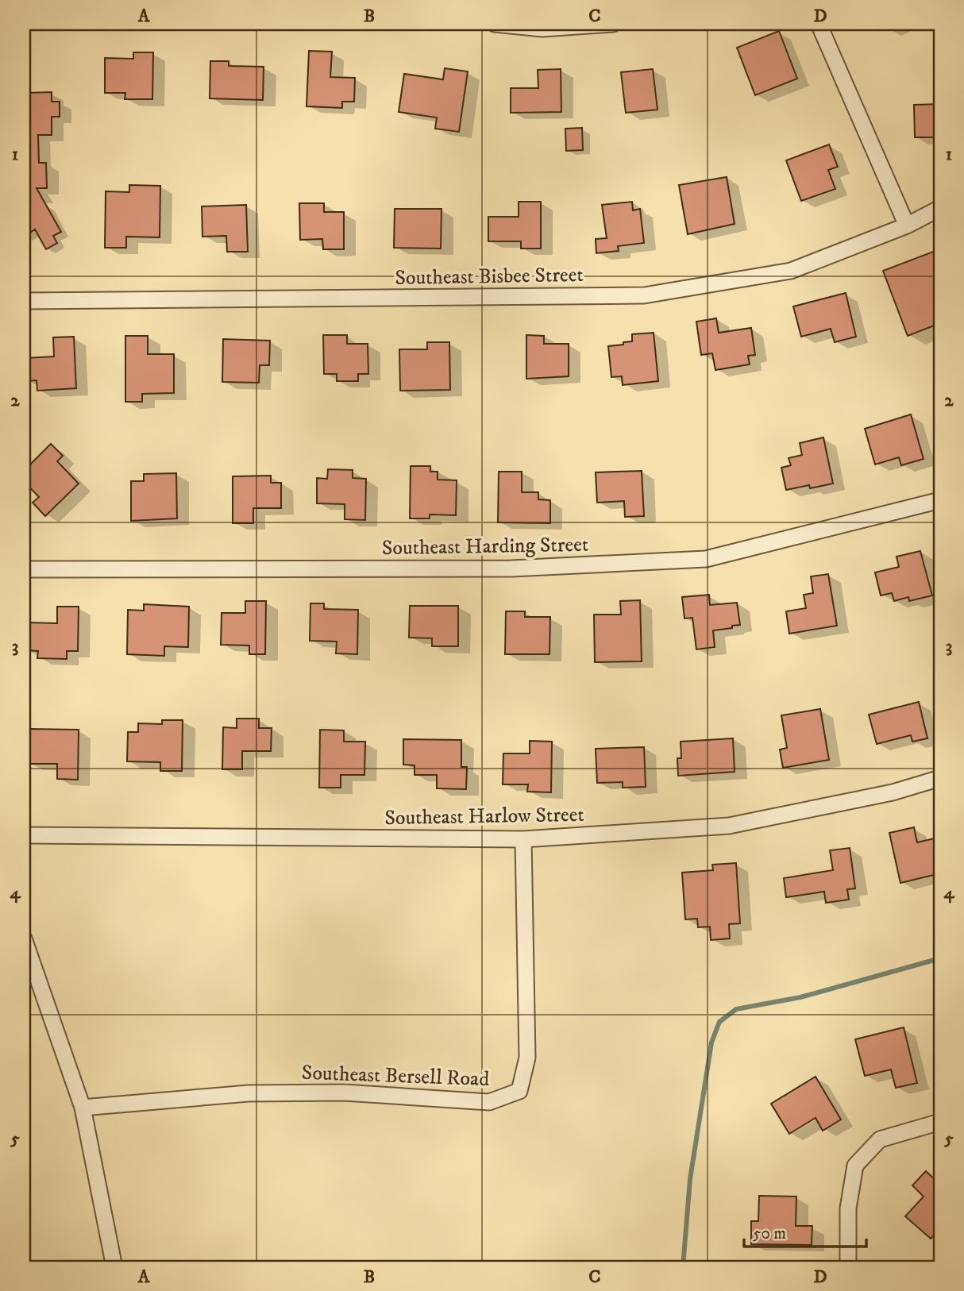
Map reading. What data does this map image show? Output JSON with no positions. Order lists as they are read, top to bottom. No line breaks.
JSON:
{"streets":{"street":["Southeast Bisbee Street","Southeast Harding Street","Southeast Harlow Street","Southeast Bersell Road"]},"crossings":[["Southeast Harlow Street","Southeast Bersell Road"]],"scale_bar":"50 m","grid":{"columns":["A","B","C","D"],"rows":["1","2","3","4","5"]}}
